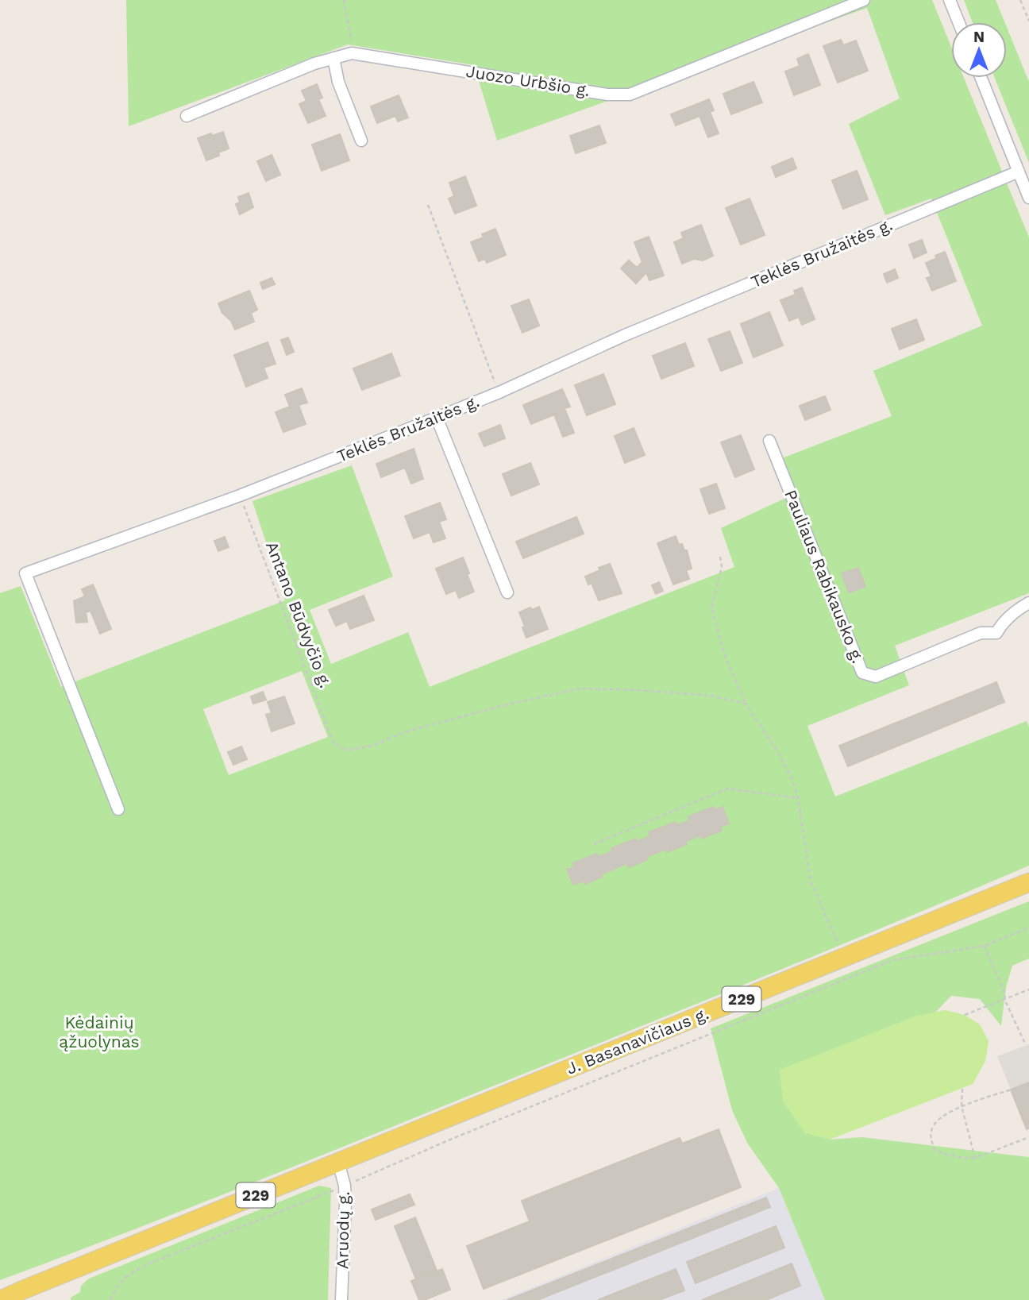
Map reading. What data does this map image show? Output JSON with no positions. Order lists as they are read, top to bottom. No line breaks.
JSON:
{"streets":{"main road":["229","J. Basanavičiaus g."],"street":["Juozo Urbšio g.","Teklės Bružaitės g.","Pauliaus Rabikausko g.","Aruodų g."],"path":["Antano Būdvyčio g."]},"crossings":[["Teklės Bružaitės g.","Antano Būdvyčio g."],["229","J. Basanavičiaus g."],["229","Aruodų g."],["J. Basanavičiaus g.","Aruodų g."]],"parks":["Kėdainių ąžuolynas"],"north":"top"}
